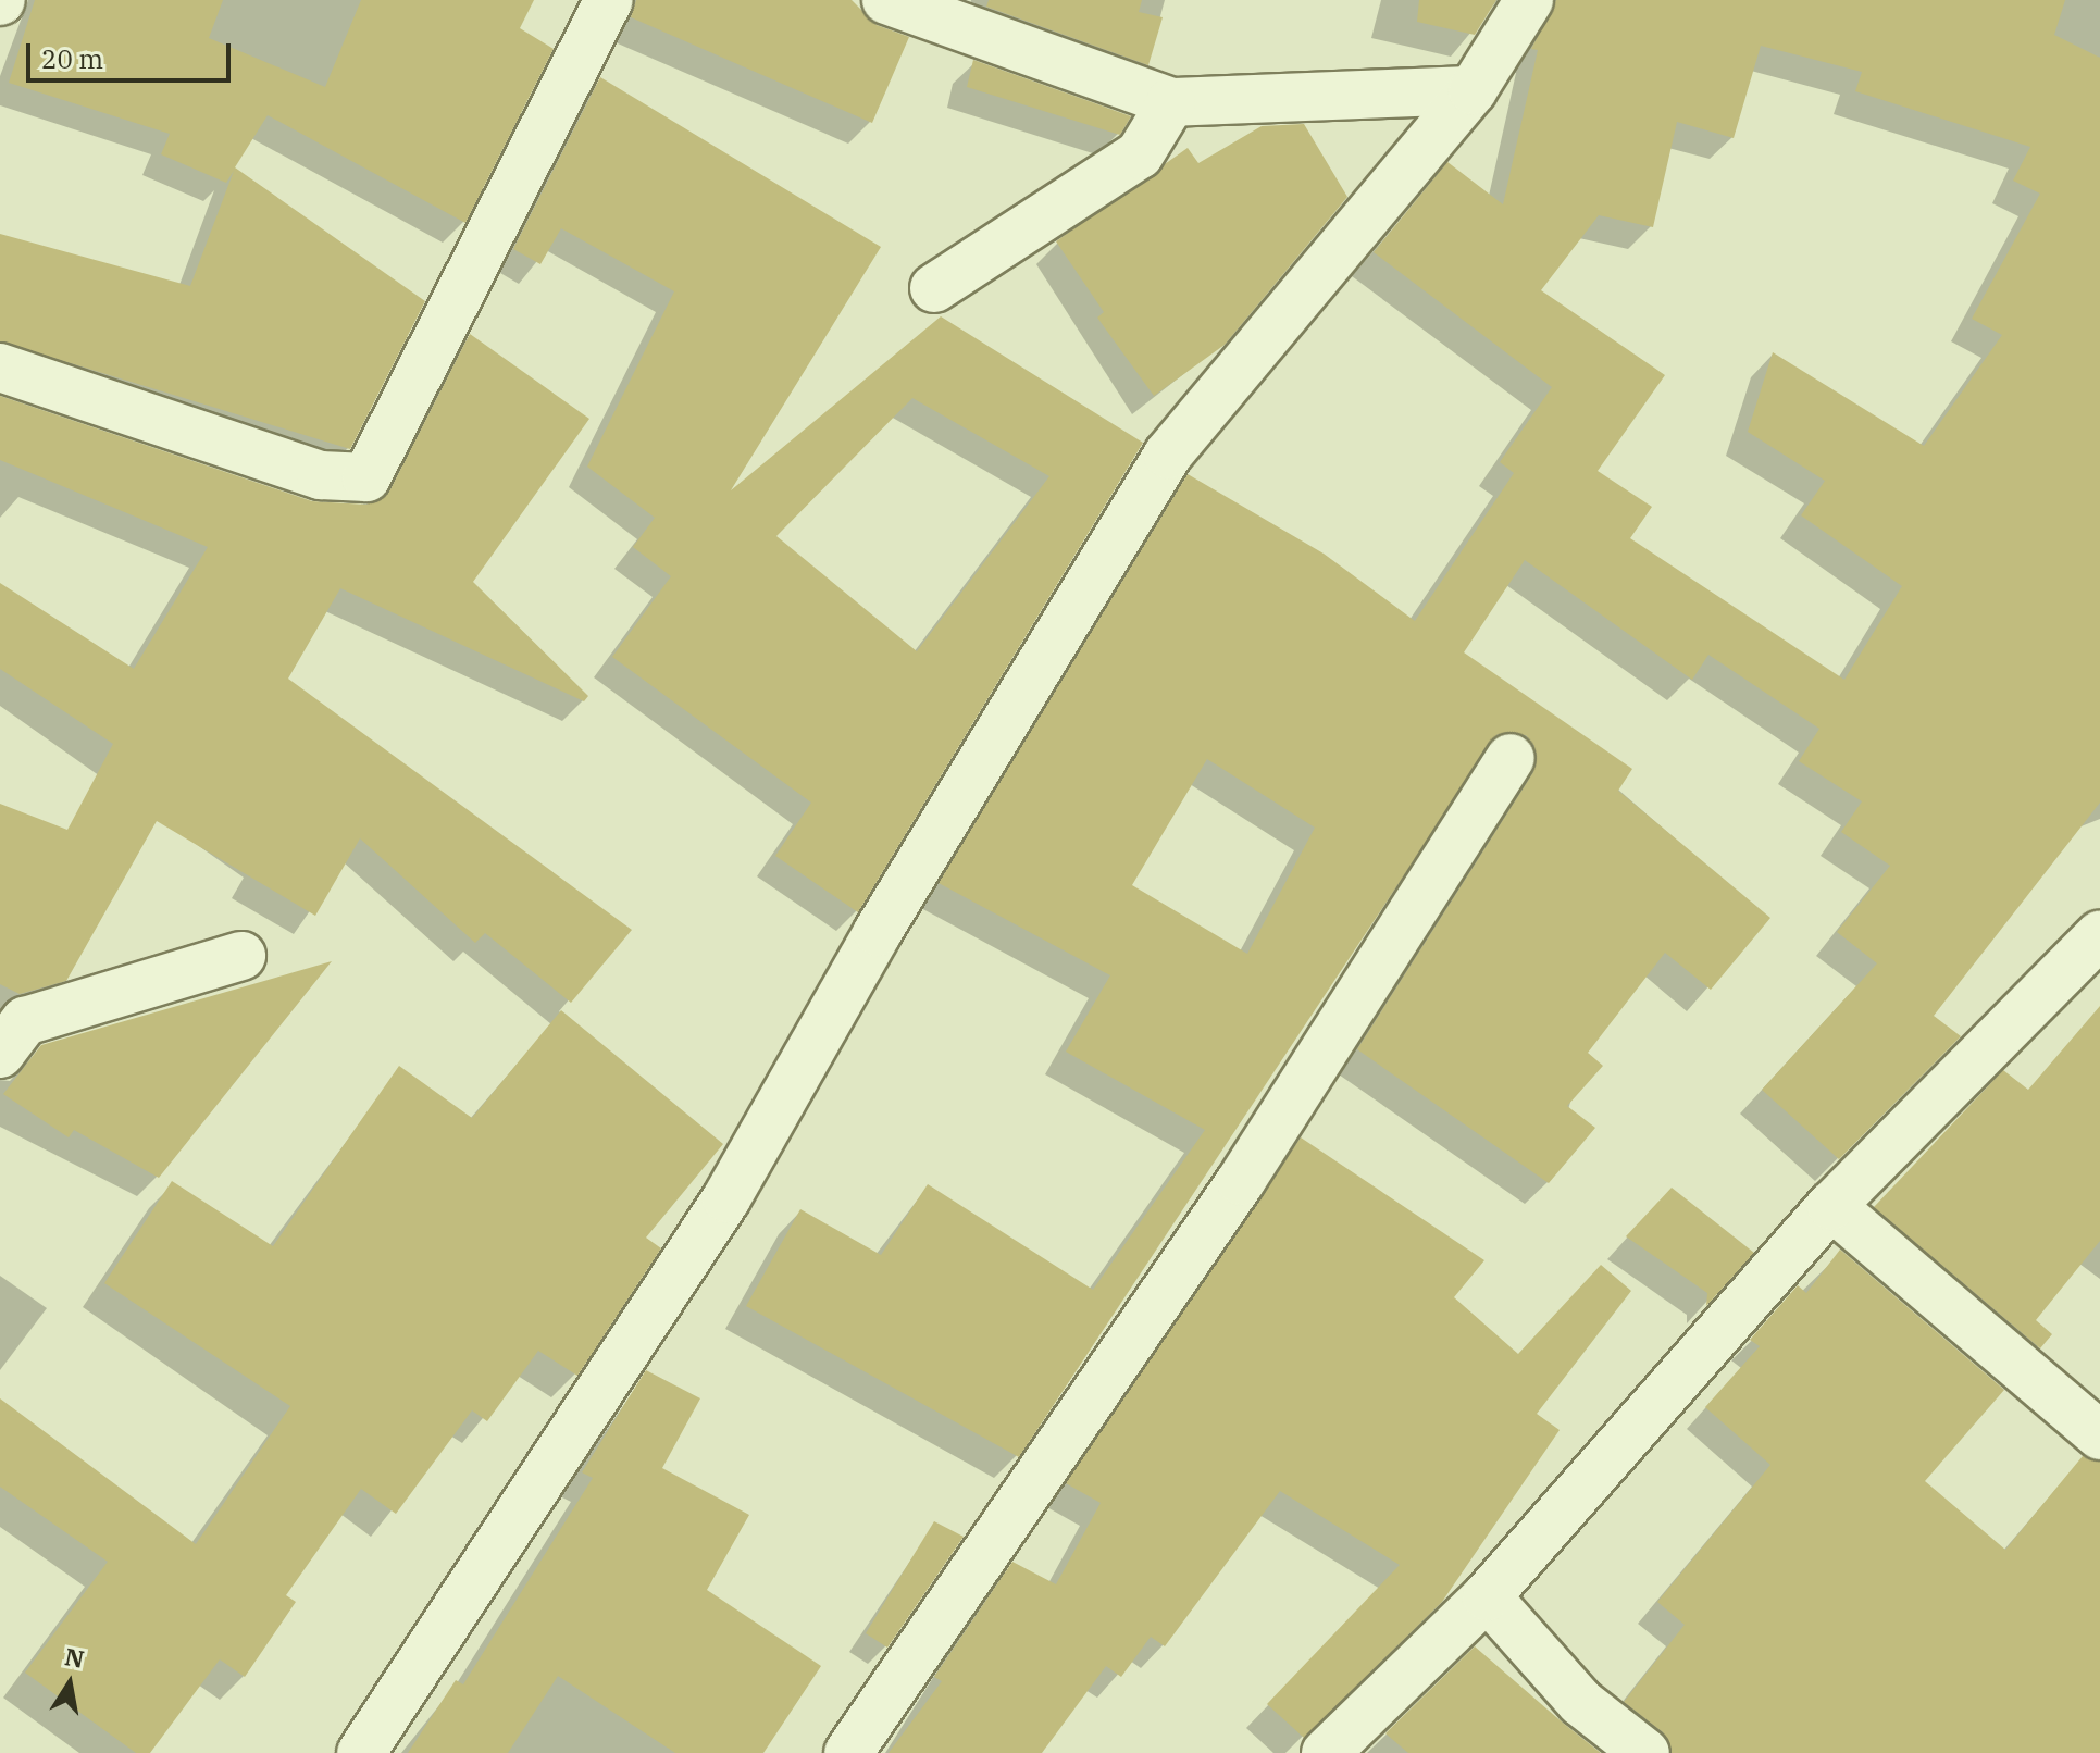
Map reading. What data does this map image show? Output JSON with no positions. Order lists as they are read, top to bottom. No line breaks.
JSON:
{"scale_bar":"20 m","north":"top"}
